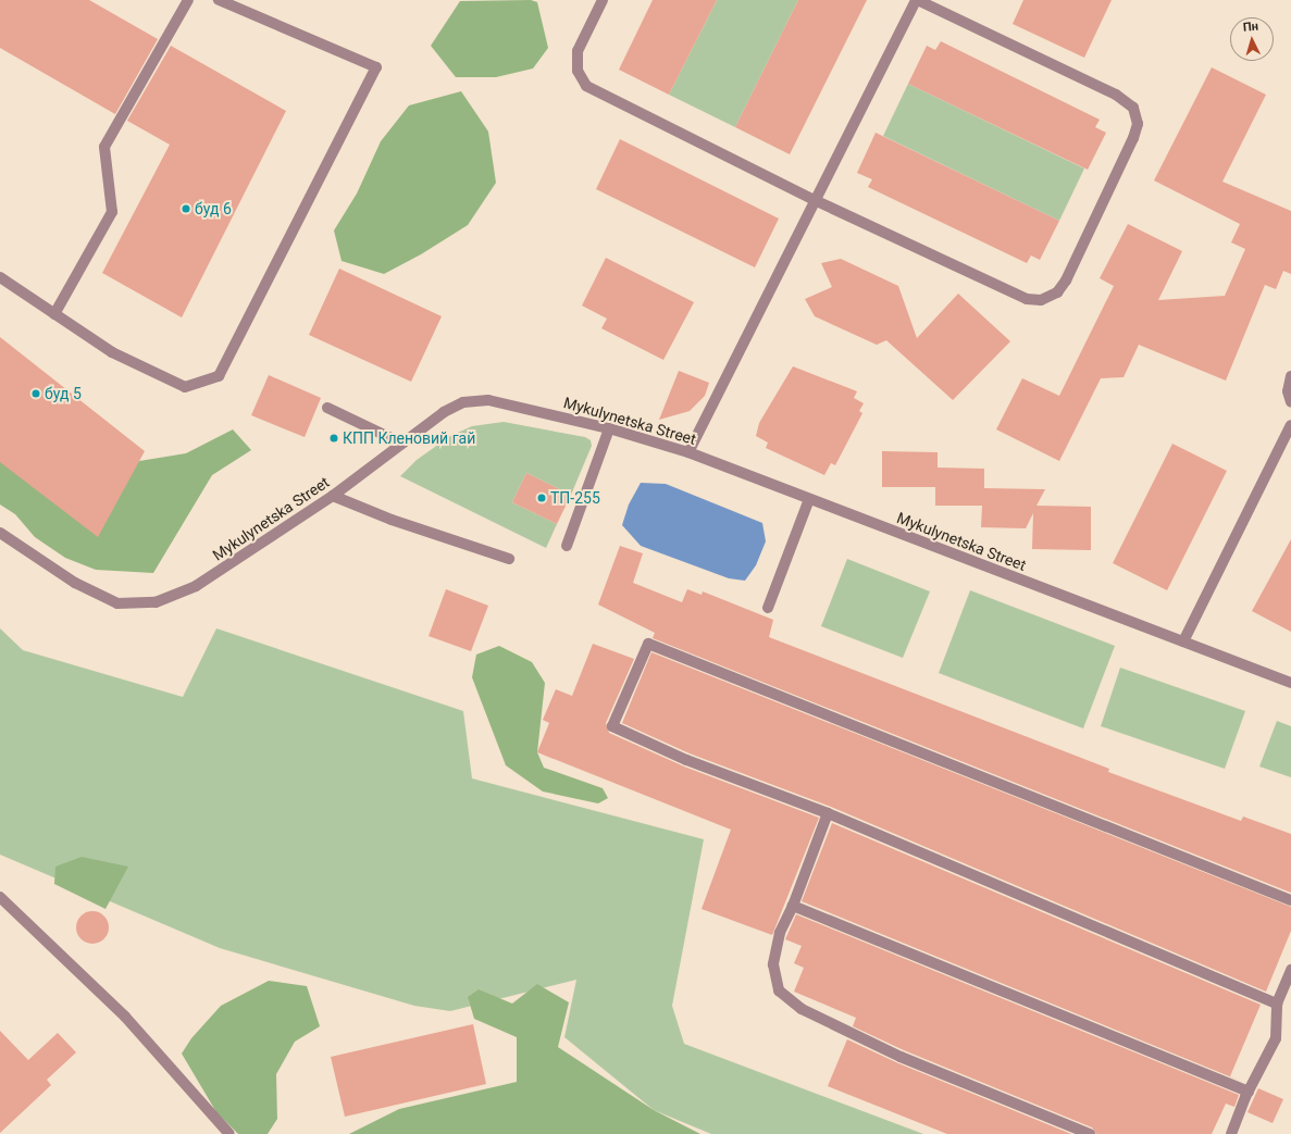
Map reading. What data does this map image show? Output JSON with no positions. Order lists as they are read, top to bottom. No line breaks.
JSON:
{"streets":{"street":["Mykulynetska Street"]},"places":["буд 6","буд 5","КПП Кленовий гай","ТП-255"],"north":"top"}
